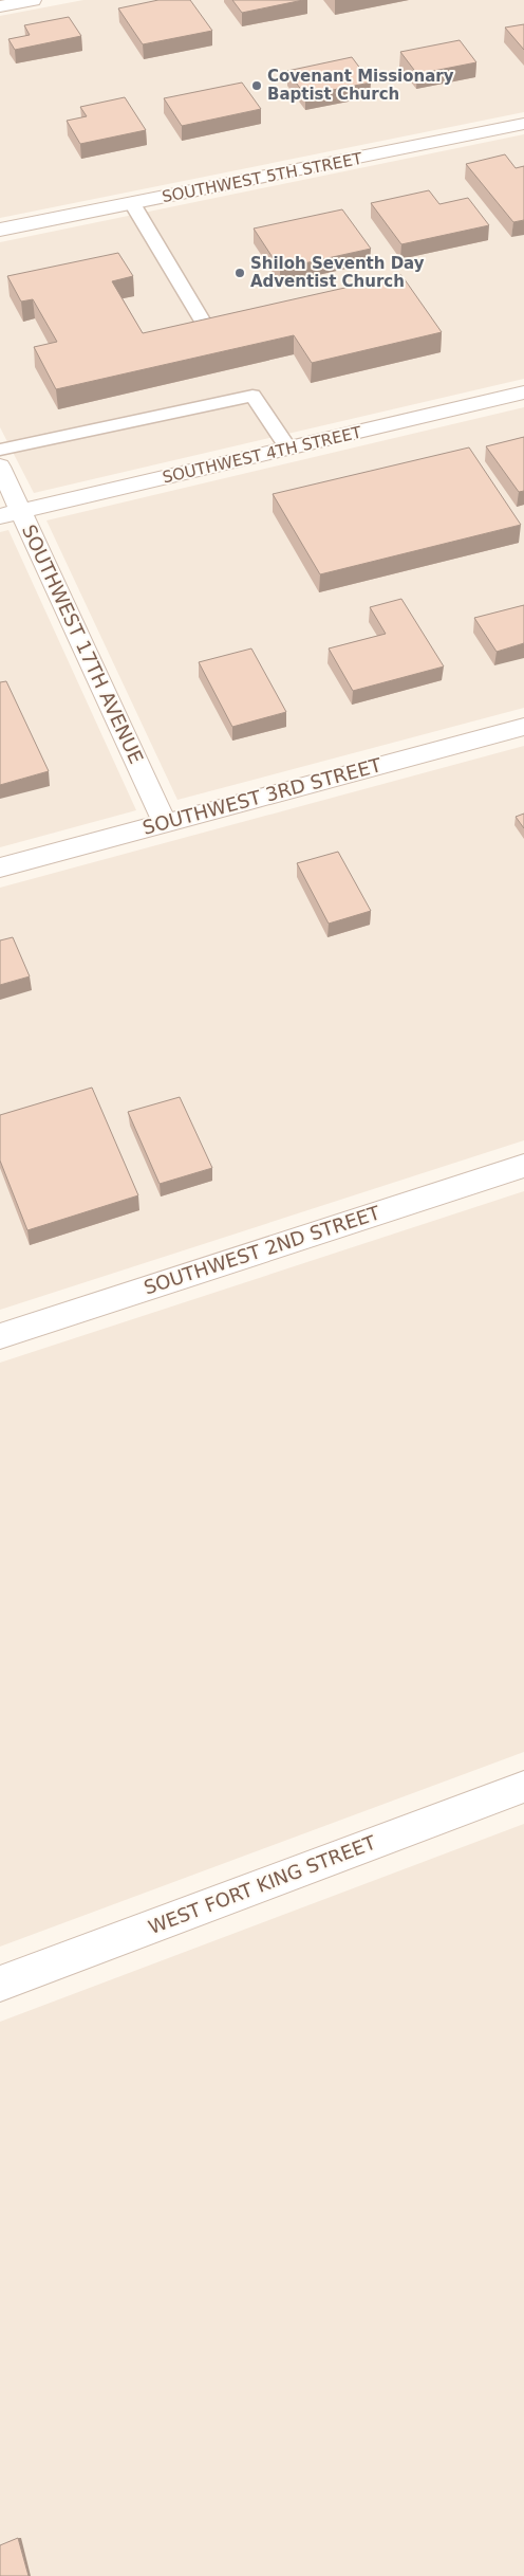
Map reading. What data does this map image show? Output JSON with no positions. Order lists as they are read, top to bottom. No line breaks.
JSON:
{"streets":{"street":["SOUTHWEST 5TH STREET","SOUTHWEST 4TH STREET","SOUTHWEST 17TH AVENUE","SOUTHWEST 3RD STREET","SOUTHWEST 2ND STREET","WEST FORT KING STREET"]},"crossings":[["SOUTHWEST 4TH STREET","SOUTHWEST 17TH AVENUE"],["SOUTHWEST 17TH AVENUE","SOUTHWEST 3RD STREET"]],"places":["Covenant Missionary Baptist Church","Shiloh Seventh Day Adventist Church"]}
